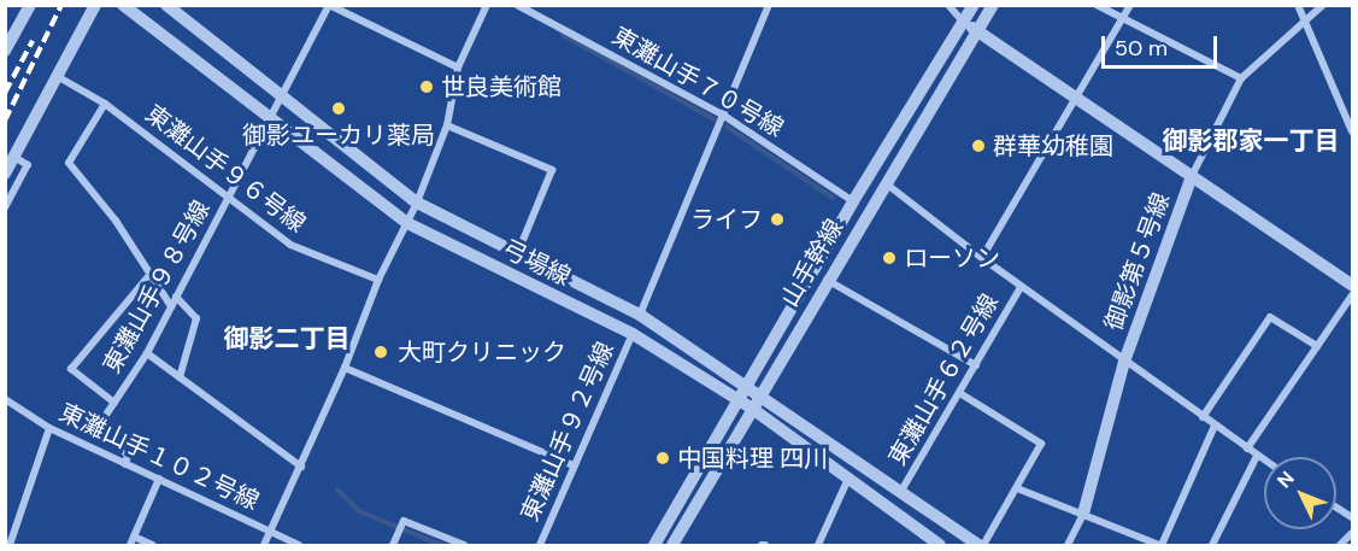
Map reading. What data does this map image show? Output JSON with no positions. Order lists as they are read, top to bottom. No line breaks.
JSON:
{"streets":{"street":["東灘山手７０号線","東灘山手９６号線","御影第５号線","弓場線","山手幹線","東灘山手９８号線","東灘山手６２号線","東灘山手９２号線","東灘山手１０２号線"]},"crossings":[["東灘山手７０号線","山手幹線"],["東灘山手９６号線","東灘山手９８号線"],["弓場線","山手幹線"],["弓場線","東灘山手９８号線"],["弓場線","東灘山手６２号線"],["弓場線","東灘山手９２号線"],["東灘山手９８号線","東灘山手１０２号線"]],"districts":["御影郡家一丁目","御影二丁目"],"places":["世良美術館","御影ユーカリ薬局","群華幼稚園","ライフ","ローソン","大町クリニック","中国料理 四川"],"scale_bar":"50 m","north":"top left"}
